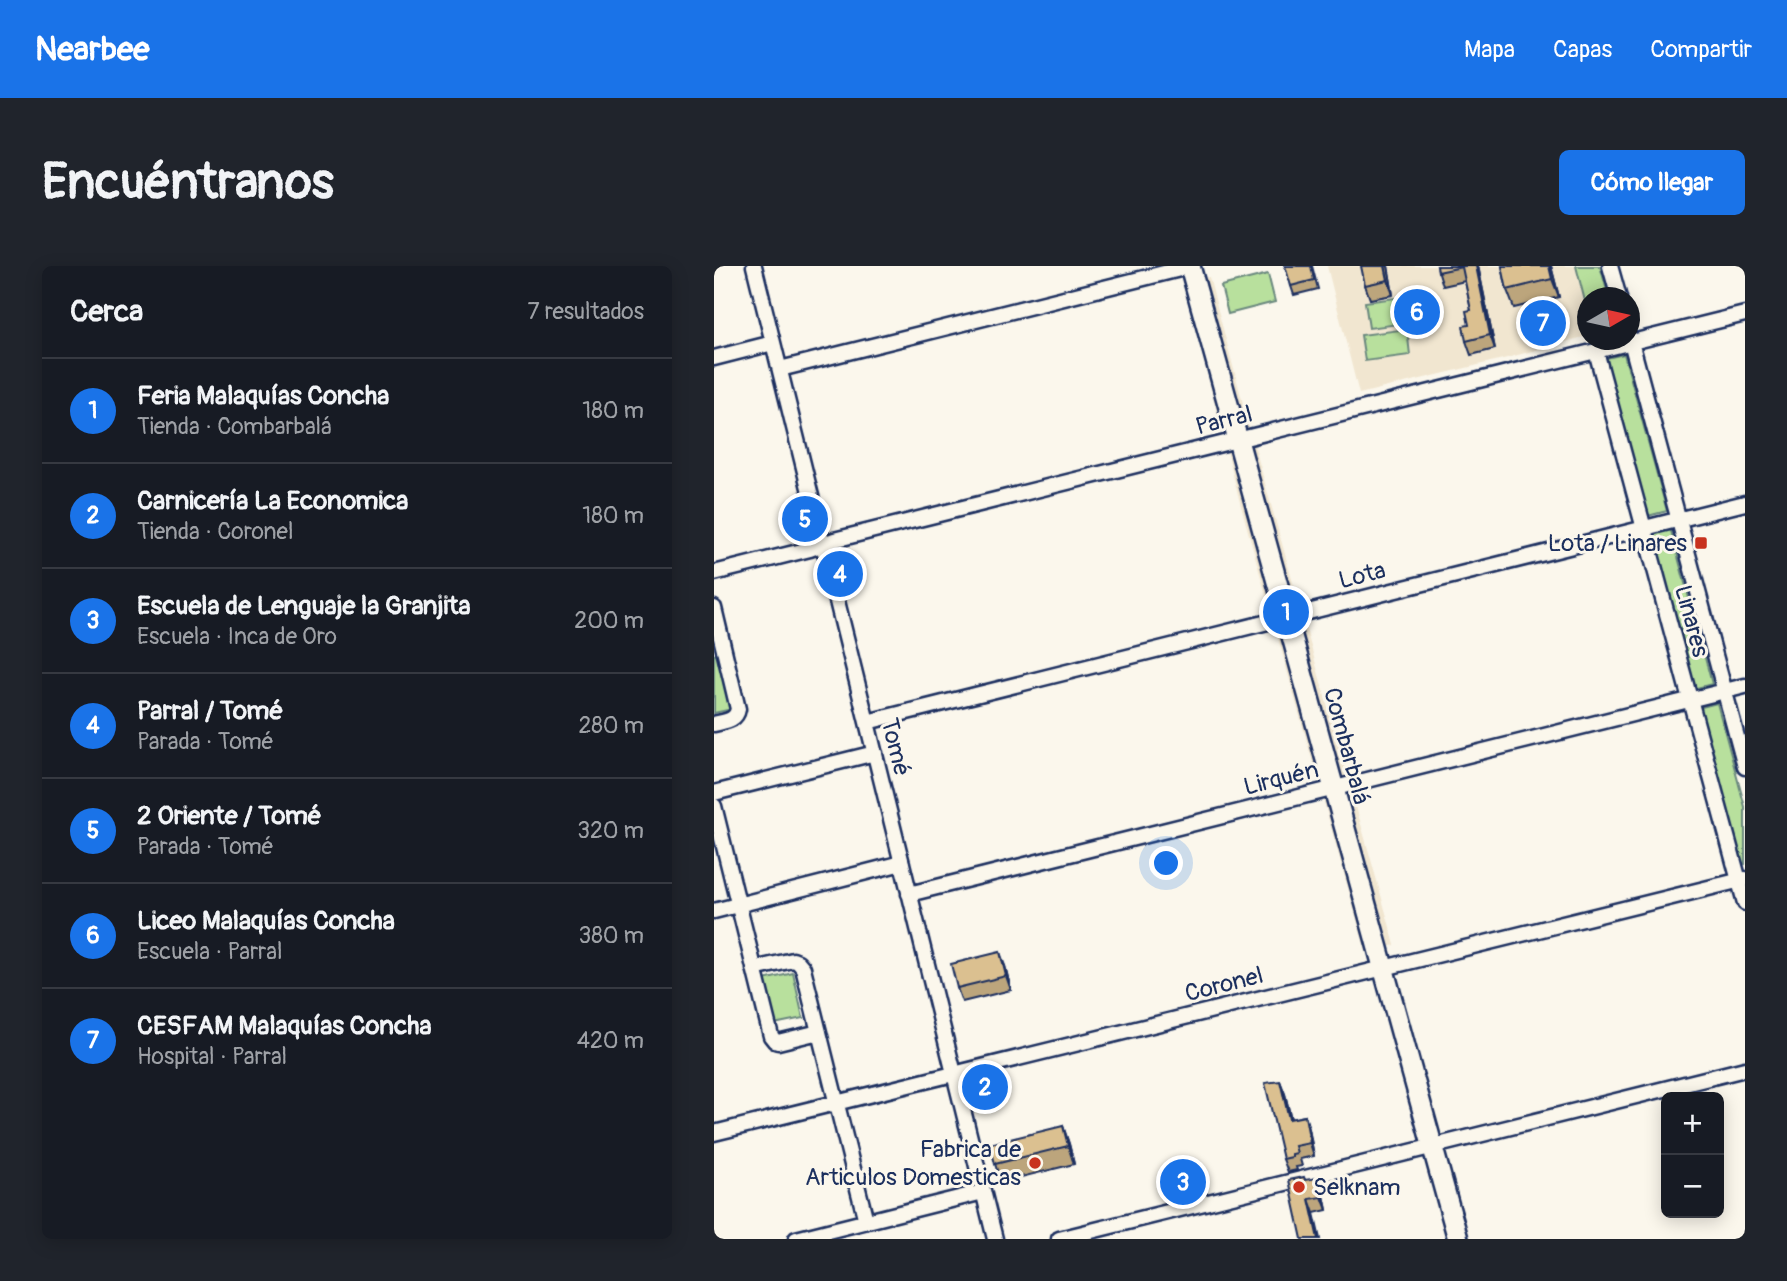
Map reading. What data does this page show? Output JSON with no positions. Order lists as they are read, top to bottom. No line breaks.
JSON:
{"streets":{"main road":["Combarbalá"],"street":["Parral","Lota","Linares","Tomé","Lirquén","Coronel"]},"crossings":[["Parral","Linares"],["Parral","Combarbalá"],["Parral","Tomé"],["Lota","Linares"],["Lota","Combarbalá"],["Lota","Tomé"],["Linares","Lirquén"],["Linares","Coronel"],["Combarbalá","Lirquén"],["Combarbalá","Coronel"],["Tomé","Lirquén"],["Tomé","Coronel"]],"places":{"transit":["Lota / Linares"],"other":["Fabrica de Articulos Domesticas","Selknam"]},"north":"right","page":{"header":"Nearbee","nav":["Mapa","Capas","Compartir"],"buttons":"Cómo llegar","title":"Encuéntranos","heading":["Cerca","7 resultados"],"pins":["6","7","5","4","1","2","3"],"list":[{"mark":"1","name":"Feria Malaquías Concha","note":"Tienda · Combarbalá","value":"180 m"},{"mark":"2","name":"Carnicería La Economica","note":"Tienda · Coronel","value":"180 m"},{"mark":"3","name":"Escuela de Lenguaje la Granjita","note":"Escuela · Inca de Oro","value":"200 m"},{"mark":"4","name":"Parral / Tomé","note":"Parada · Tomé","value":"280 m"},{"mark":"5","name":"2 Oriente / Tomé","note":"Parada · Tomé","value":"320 m"},{"mark":"6","name":"Liceo Malaquías Concha","note":"Escuela · Parral","value":"380 m"},{"mark":"7","name":"CESFAM Malaquías Concha","note":"Hospital · Parral","value":"420 m"}],"map_buttons":["+","−"]}}
